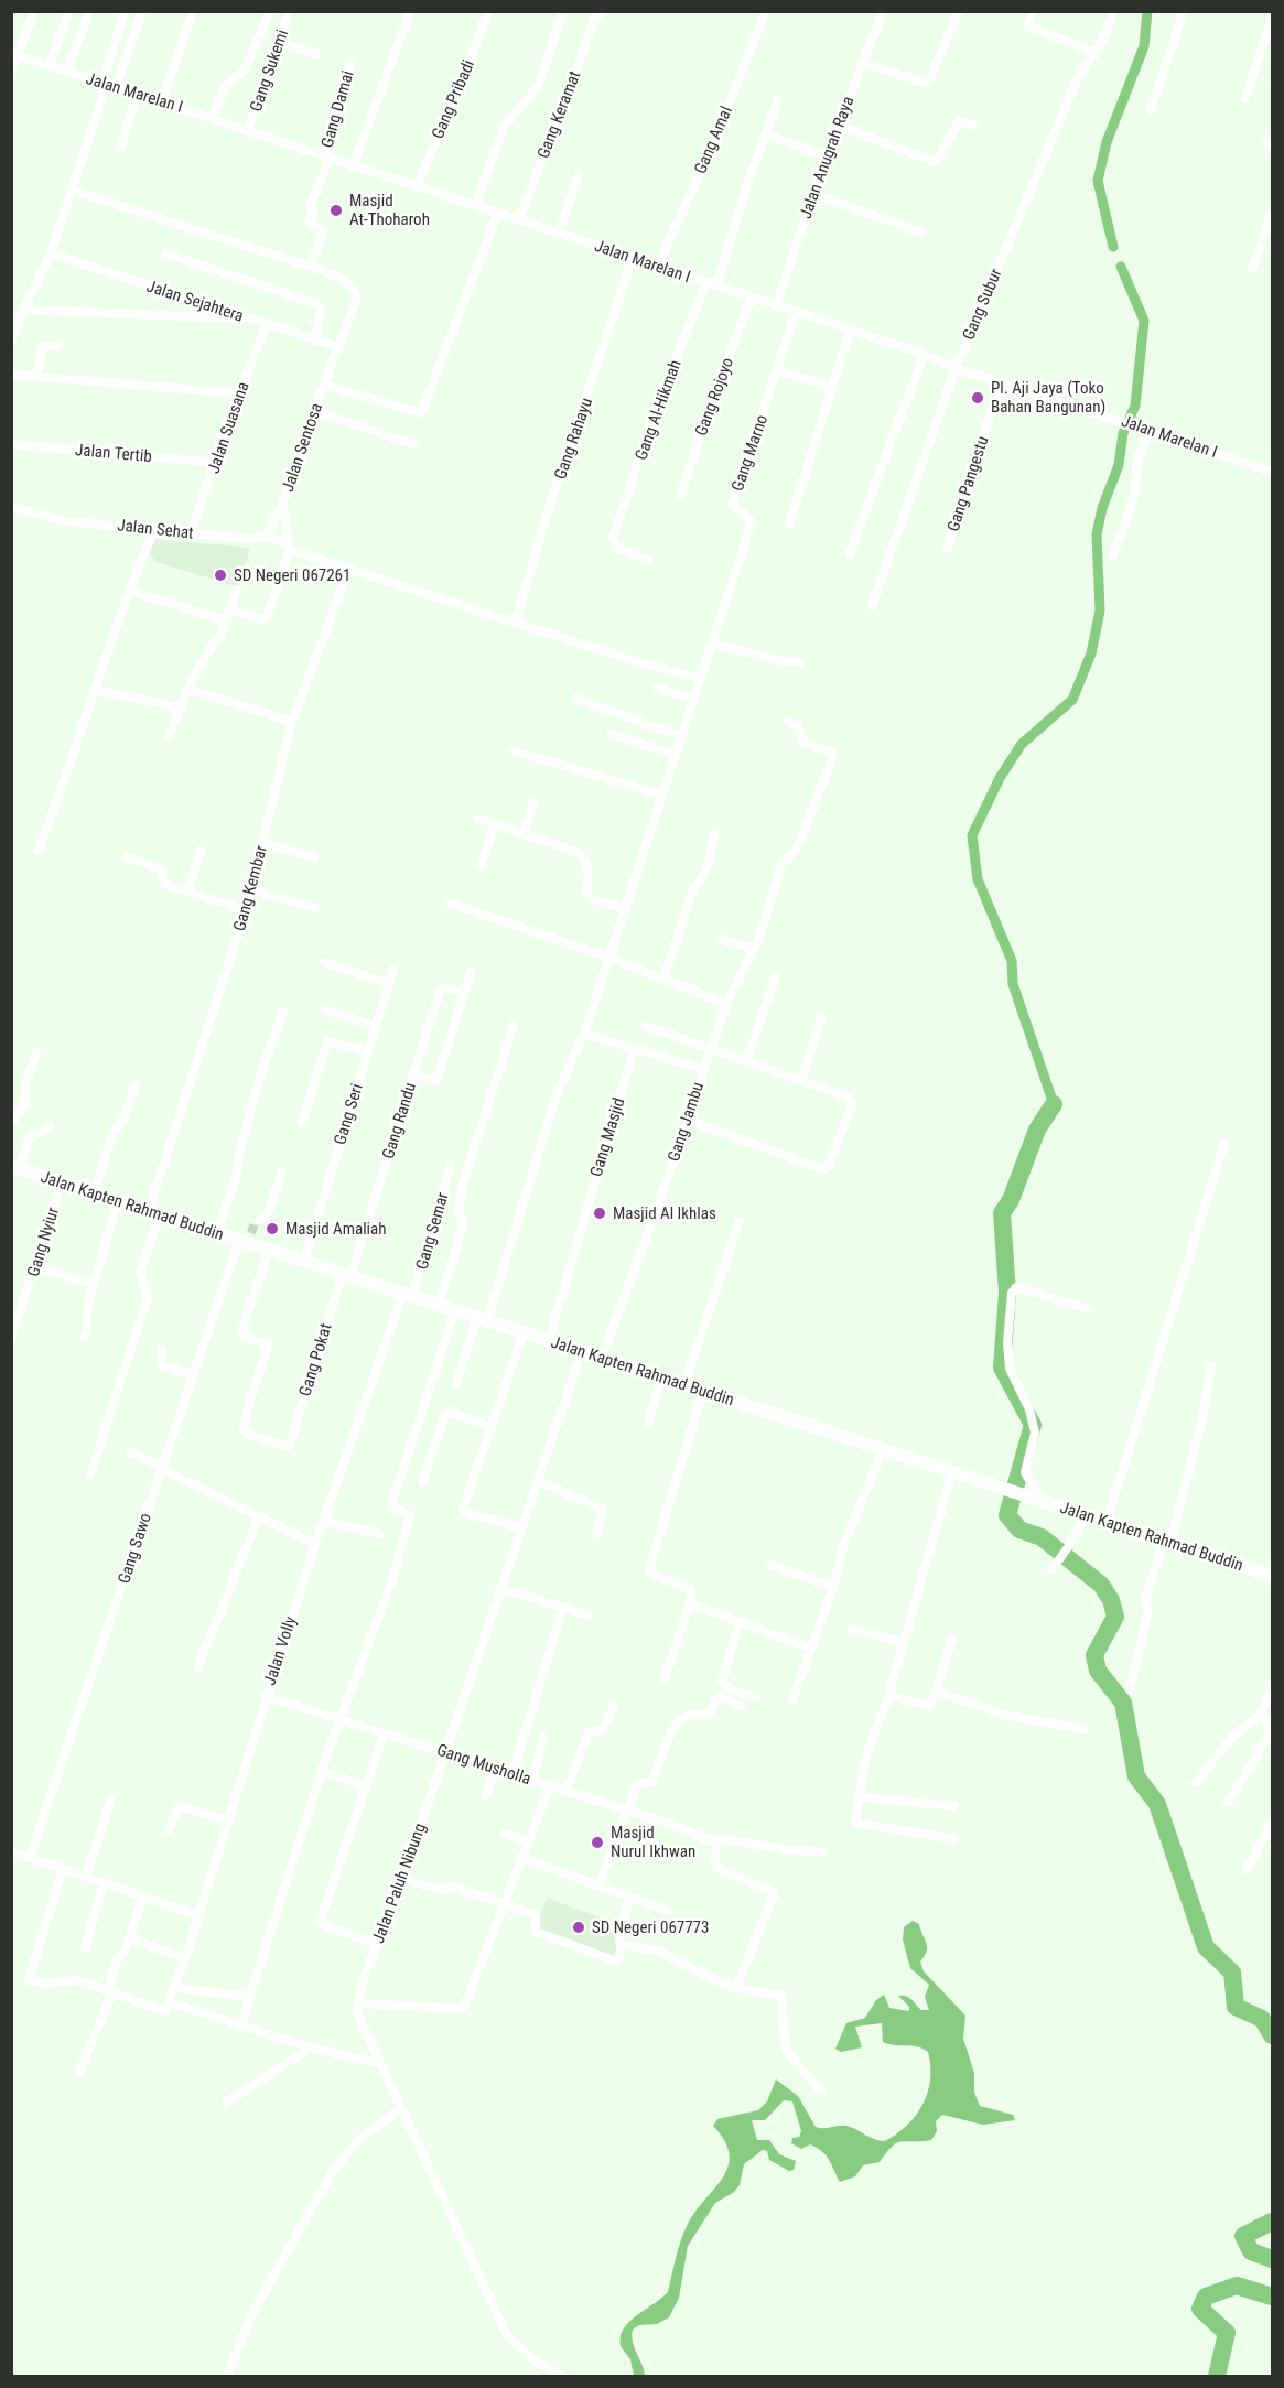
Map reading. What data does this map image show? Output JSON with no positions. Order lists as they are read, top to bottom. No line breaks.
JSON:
{"streets":{"main road":["Jalan Kapten Rahmad Buddin"],"street":["Gang Sukemi","Jalan Marelan I","Gang Pribadi","Gang Damai","Gang Keramat","Gang Amal","Jalan Anugrah Raya","Jalan Sejahtera","Gang Subur","Gang Rojoyo","Gang Al-Hikmah","Jalan Suasana","Gang Rahayu","Jalan Sentosa","Jalan Tertib","Gang Marno","Gang Pangestu","Jalan Sehat","Gang Kembar","Gang Seri","Gang Randu","Gang Jambu","Gang Masjid","Gang Semar","Gang Nyiur","Gang Pokat","Gang Sawo","Jalan Volly","Gang Musholla","Jalan Paluh Nibung"]},"crossings":[["Gang Sukemi","Jalan Marelan I"],["Jalan Marelan I","Gang Pribadi"],["Jalan Marelan I","Gang Damai"],["Jalan Marelan I","Gang Keramat"],["Jalan Marelan I","Gang Amal"],["Jalan Marelan I","Jalan Anugrah Raya"],["Jalan Marelan I","Gang Subur"],["Jalan Marelan I","Gang Rojoyo"],["Jalan Marelan I","Gang Al-Hikmah"],["Jalan Marelan I","Gang Rahayu"],["Jalan Marelan I","Gang Marno"],["Jalan Marelan I","Gang Pangestu"],["Gang Damai","Jalan Sentosa"],["Jalan Sejahtera","Jalan Suasana"],["Jalan Sejahtera","Jalan Sentosa"],["Jalan Suasana","Jalan Tertib"],["Jalan Suasana","Jalan Sehat"],["Gang Marno","Jalan Kapten Rahmad Buddin"],["Gang Kembar","Jalan Kapten Rahmad Buddin"],["Gang Seri","Jalan Kapten Rahmad Buddin"],["Gang Randu","Jalan Kapten Rahmad Buddin"],["Gang Randu","Gang Pokat"],["Gang Jambu","Jalan Kapten Rahmad Buddin"],["Gang Masjid","Jalan Kapten Rahmad Buddin"],["Jalan Kapten Rahmad Buddin","Gang Semar"],["Jalan Kapten Rahmad Buddin","Gang Nyiur"],["Jalan Kapten Rahmad Buddin","Gang Pokat"],["Jalan Kapten Rahmad Buddin","Gang Sawo"],["Jalan Kapten Rahmad Buddin","Jalan Volly"],["Jalan Kapten Rahmad Buddin","Jalan Paluh Nibung"],["Gang Semar","Jalan Volly"],["Jalan Volly","Gang Musholla"],["Gang Musholla","Jalan Paluh Nibung"]],"places":["Masjid At-Thoharoh","Pl. Aji Jaya (Toko Bahan Bangunan)","SD Negeri 067261","Masjid Al Ikhlas","Masjid Amaliah","Masjid Nurul Ikhwan","SD Negeri 067773"]}
